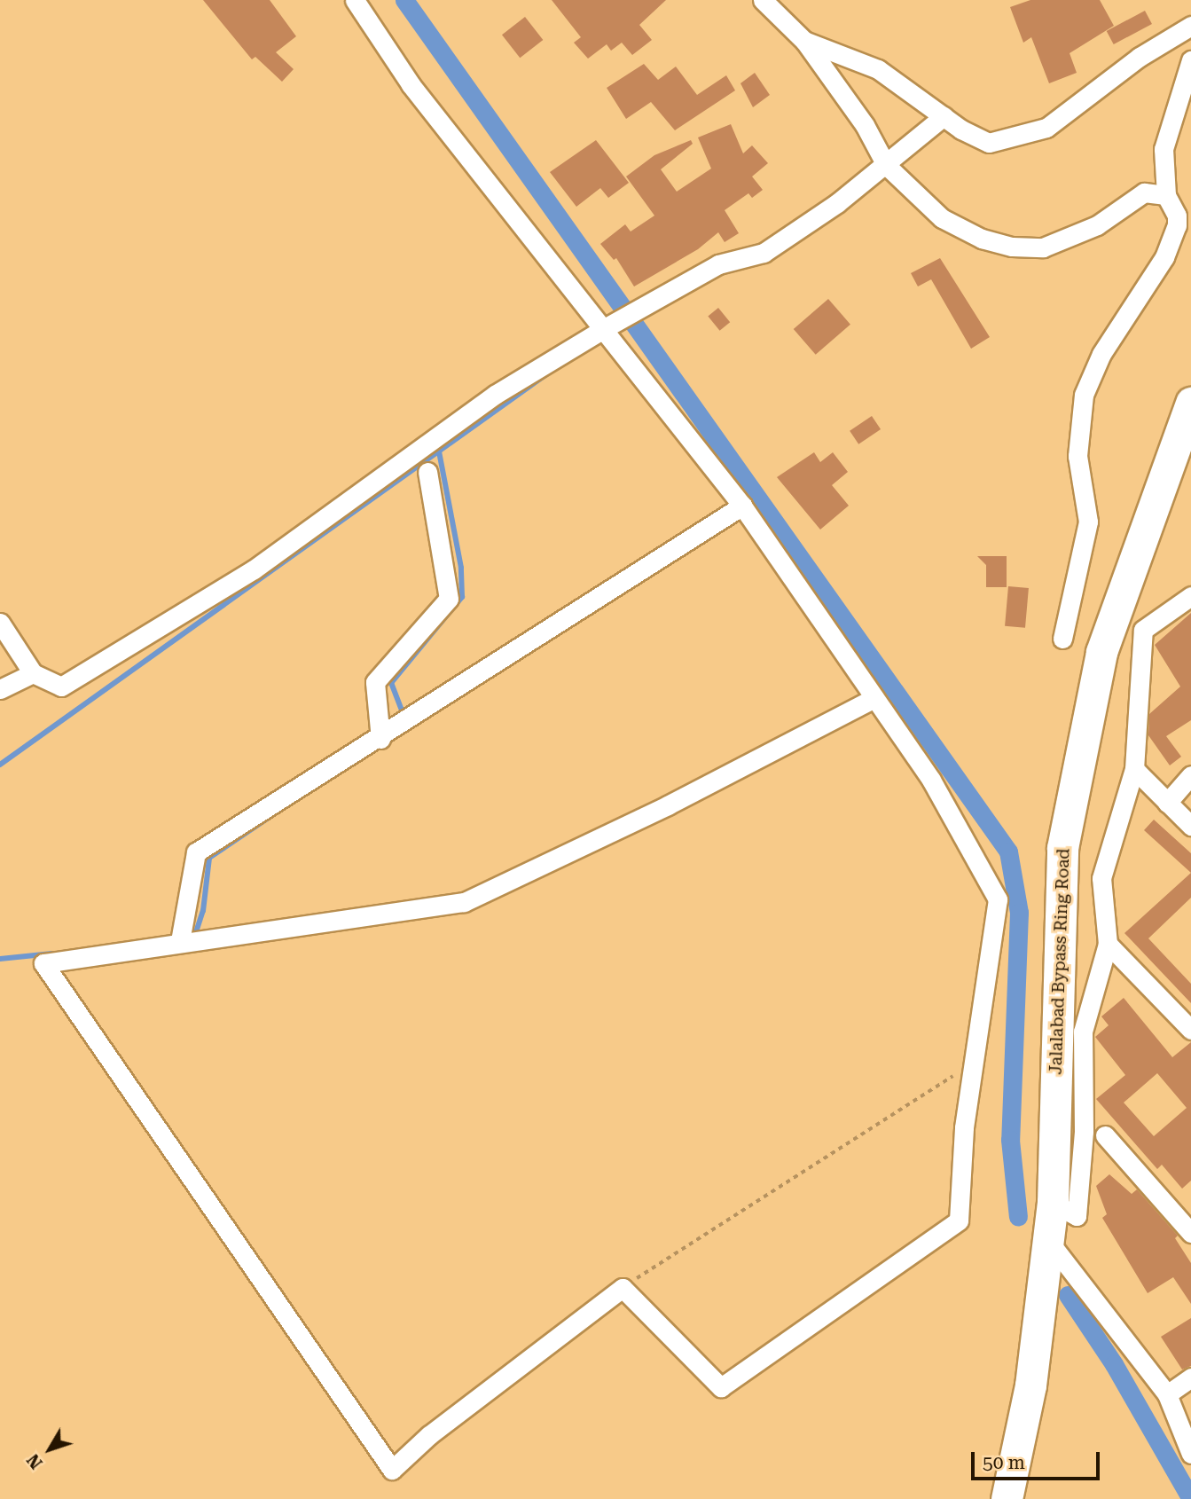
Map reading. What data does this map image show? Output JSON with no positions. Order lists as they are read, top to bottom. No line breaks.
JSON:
{"streets":{"highway":["Jalalabad Bypass Ring Road"]},"scale_bar":"50 m","north":"bottom left"}
